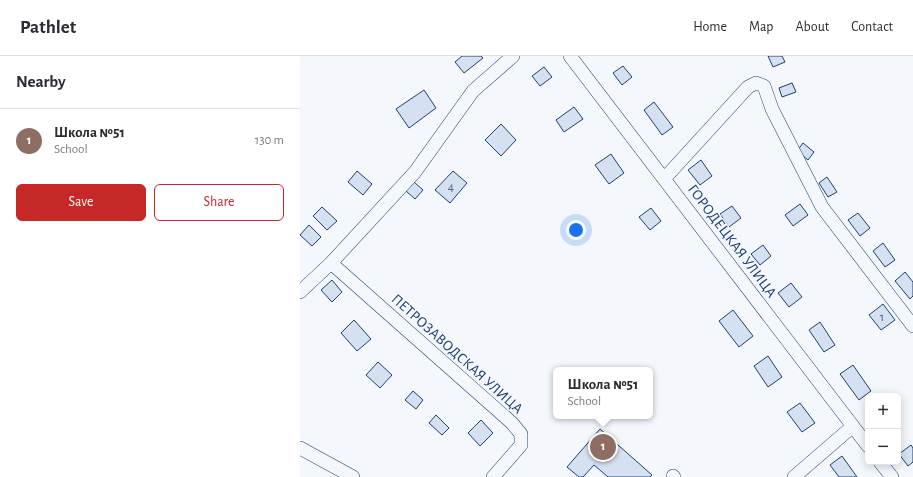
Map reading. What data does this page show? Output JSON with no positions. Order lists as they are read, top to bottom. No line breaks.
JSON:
{"streets":{"street":["ГОРОДЕЦКАЯ УЛИЦА","ПЕТРОЗАВОДСКАЯ УЛИЦА"]},"house_numbers":["4","1"],"page":{"header":"Pathlet","nav":["Home","Map","About","Contact"],"heading":"Nearby","list":[{"mark":"1","name":"Школа №51","note":"School","value":"130 m"}],"buttons":["Save","Share"],"popup":["Школа №51","School"],"map_buttons":["+","−"],"pins":"1"}}
